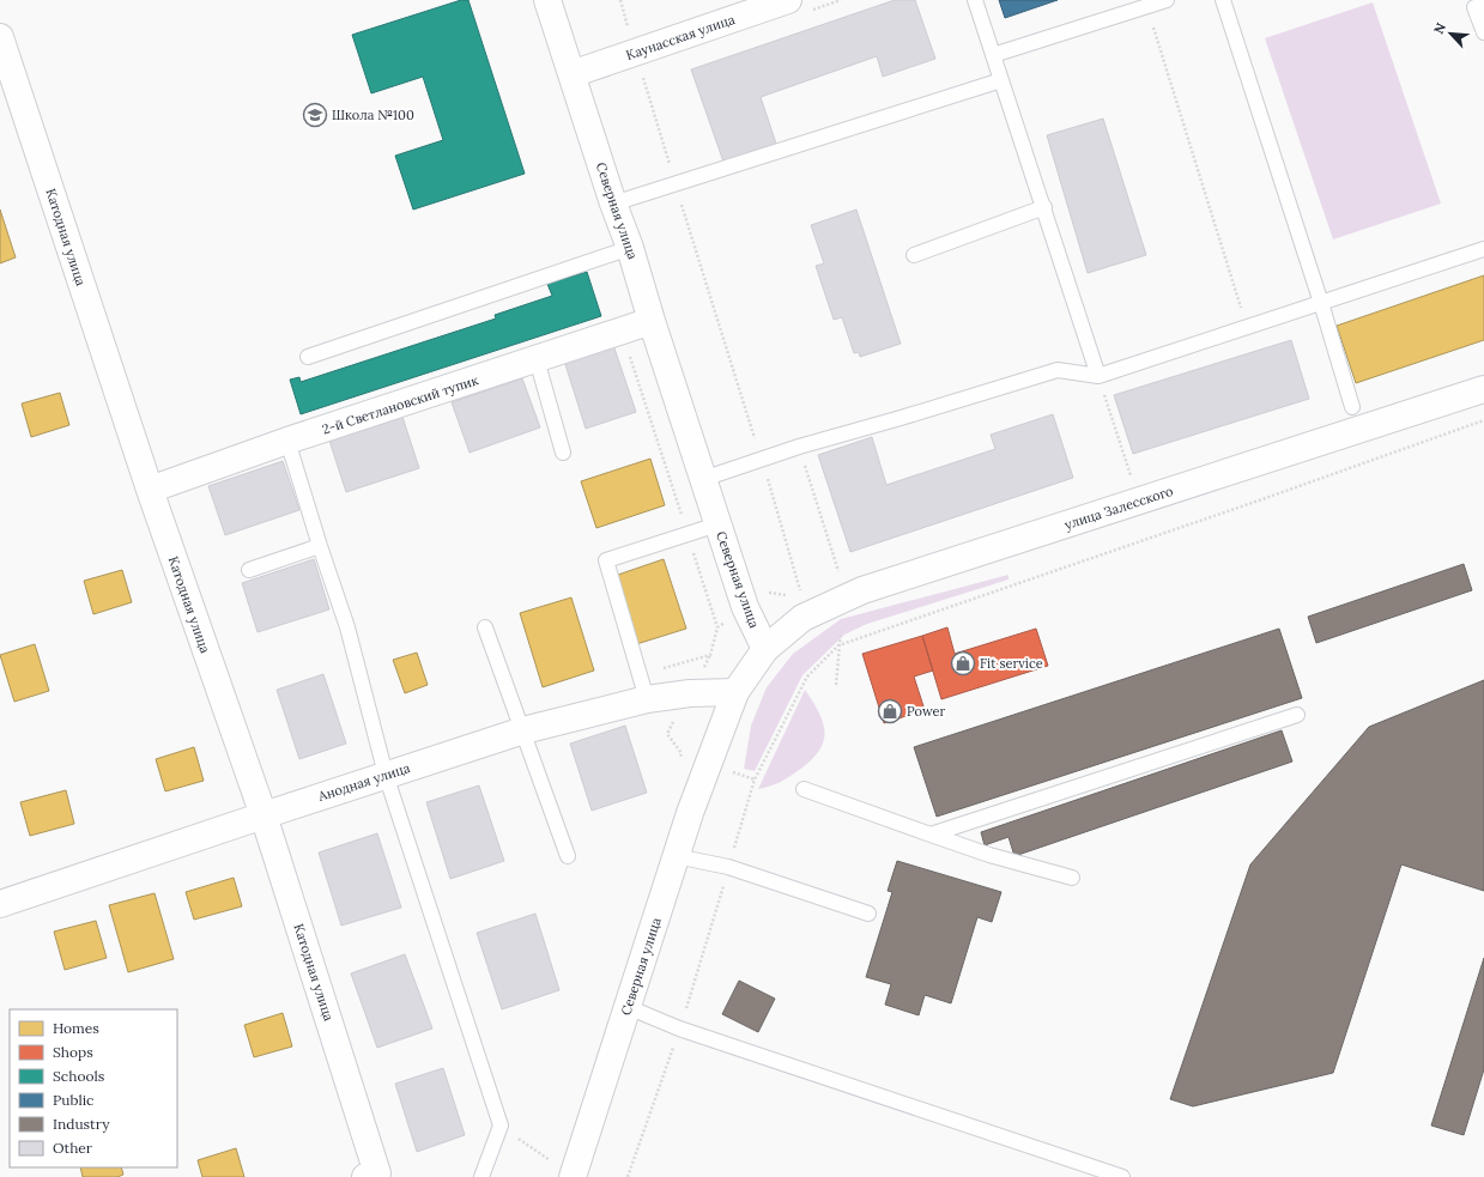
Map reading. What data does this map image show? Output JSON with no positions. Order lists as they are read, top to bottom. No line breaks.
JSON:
{"streets":{"street":["Каунасская улица","Северная улица","Катодная улица","2-й Светлановский тупик","улица Залесского","Анодная улица"]},"crossings":[["Каунасская улица","Северная улица"],["Северная улица","2-й Светлановский тупик"],["Северная улица","улица Залесского"],["Северная улица","Анодная улица"],["Катодная улица","2-й Светлановский тупик"],["Катодная улица","Анодная улица"]],"places":{"school or university":["Школа №100"],"shop":["Fit service","Power"]},"legend":["Homes","Shops","Schools","Public","Industry","Other"],"north":"top left"}
